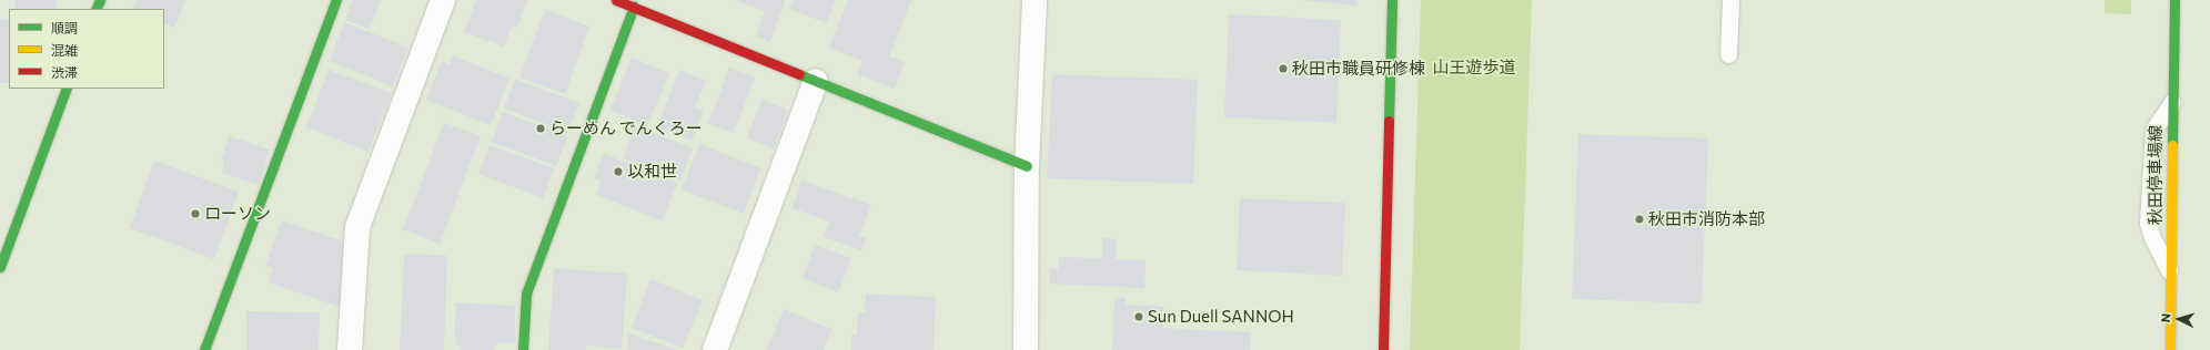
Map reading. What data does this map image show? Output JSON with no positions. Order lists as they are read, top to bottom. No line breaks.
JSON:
{"streets":{"street":["秋田停車場線"]},"parks":["山王遊歩道"],"places":["秋田市職員研修棟","らーめん でんくろー","以和世","ローソン","秋田市消防本部","Sun Duell SANNOH"],"legend":["順調","混雑","渋滞"],"north":"left"}
